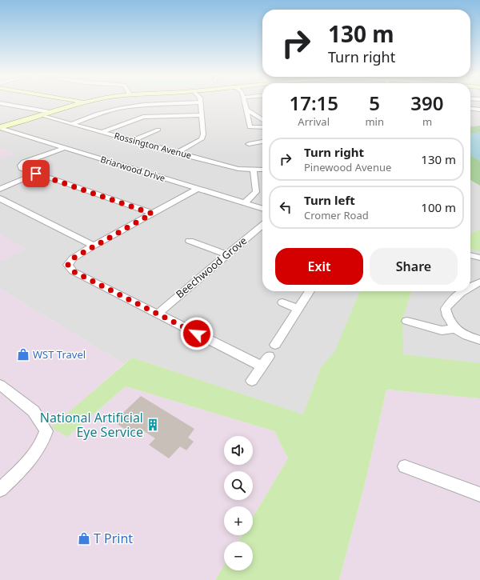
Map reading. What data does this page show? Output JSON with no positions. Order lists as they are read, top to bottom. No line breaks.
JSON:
{"streets":{"street":["Rossington Avenue","Briarwood Drive","Beechwood Grove"]},"places":{"shop":["WST Travel","T Print"],"building":["National Artificial Eye Service"]},"page":{"turn":["130 m","Turn right"],"eta":["17:15","Arrival","5","min","390","m"],"list":[{"name":"Turn right","note":"Pinewood Avenue","value":"130 m"},{"name":"Turn left","note":"Cromer Road","value":"100 m"}],"buttons":["Exit","Share"],"map_buttons":["+","−"]}}
